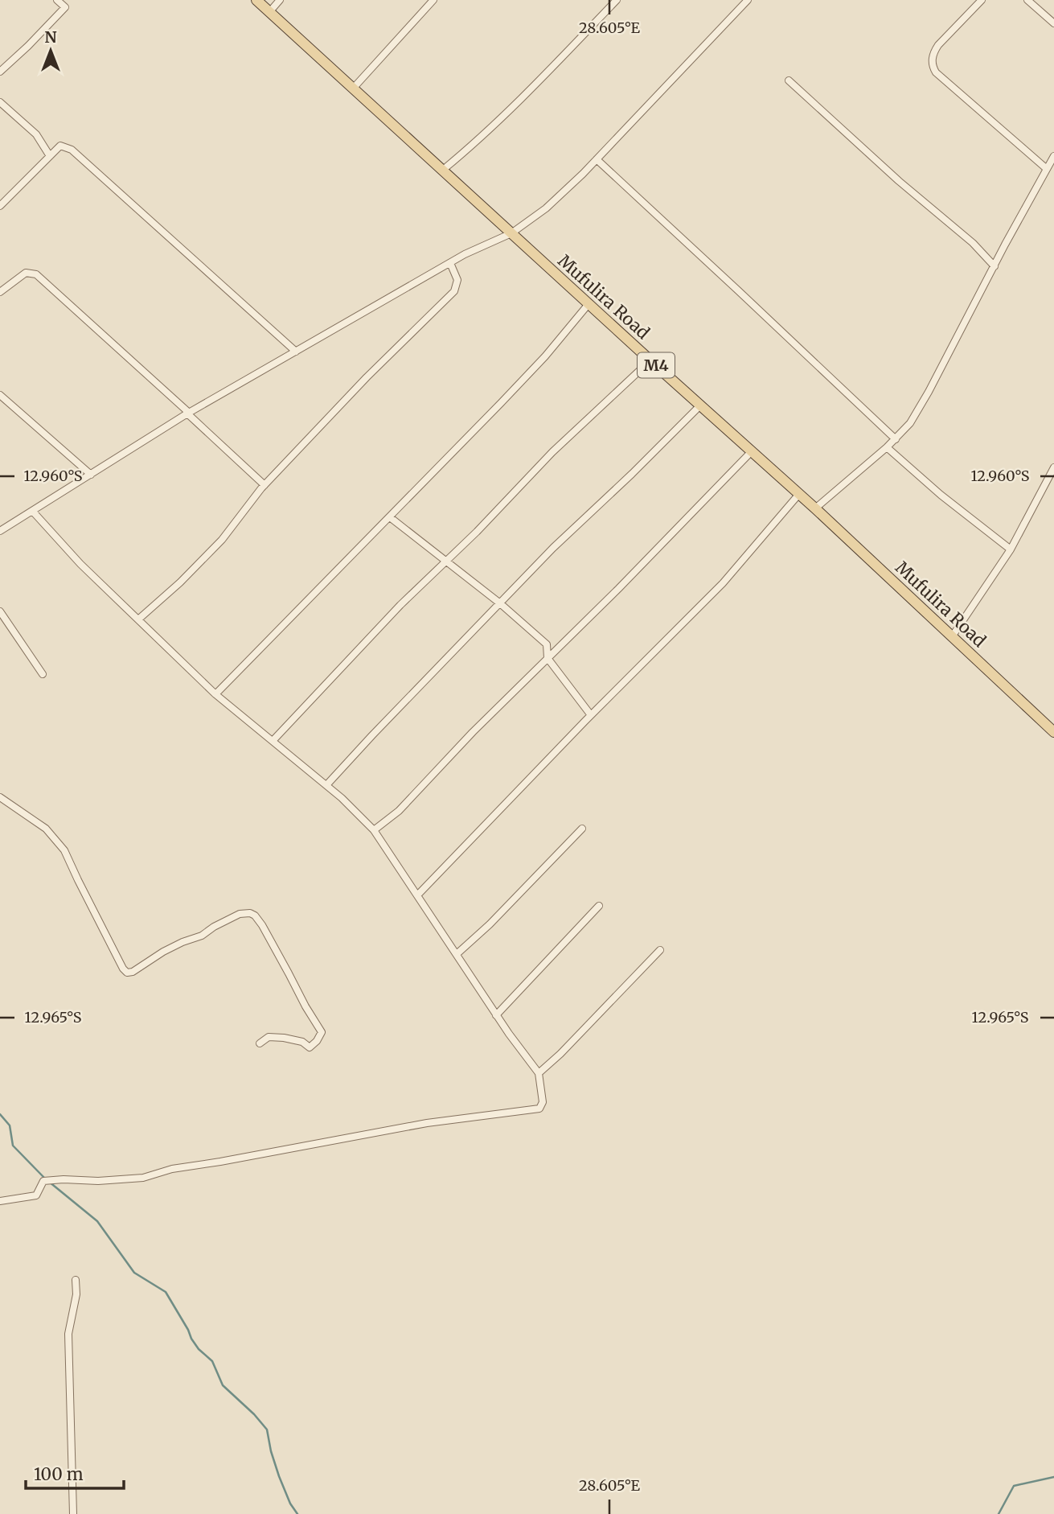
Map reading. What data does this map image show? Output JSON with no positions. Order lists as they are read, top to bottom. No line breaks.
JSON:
{"streets":{"main road":["Mufulira Road","M4"]},"scale_bar":"100 m","north":"top","coordinates":["28.605°E","12.960°S","12.965°S"]}
